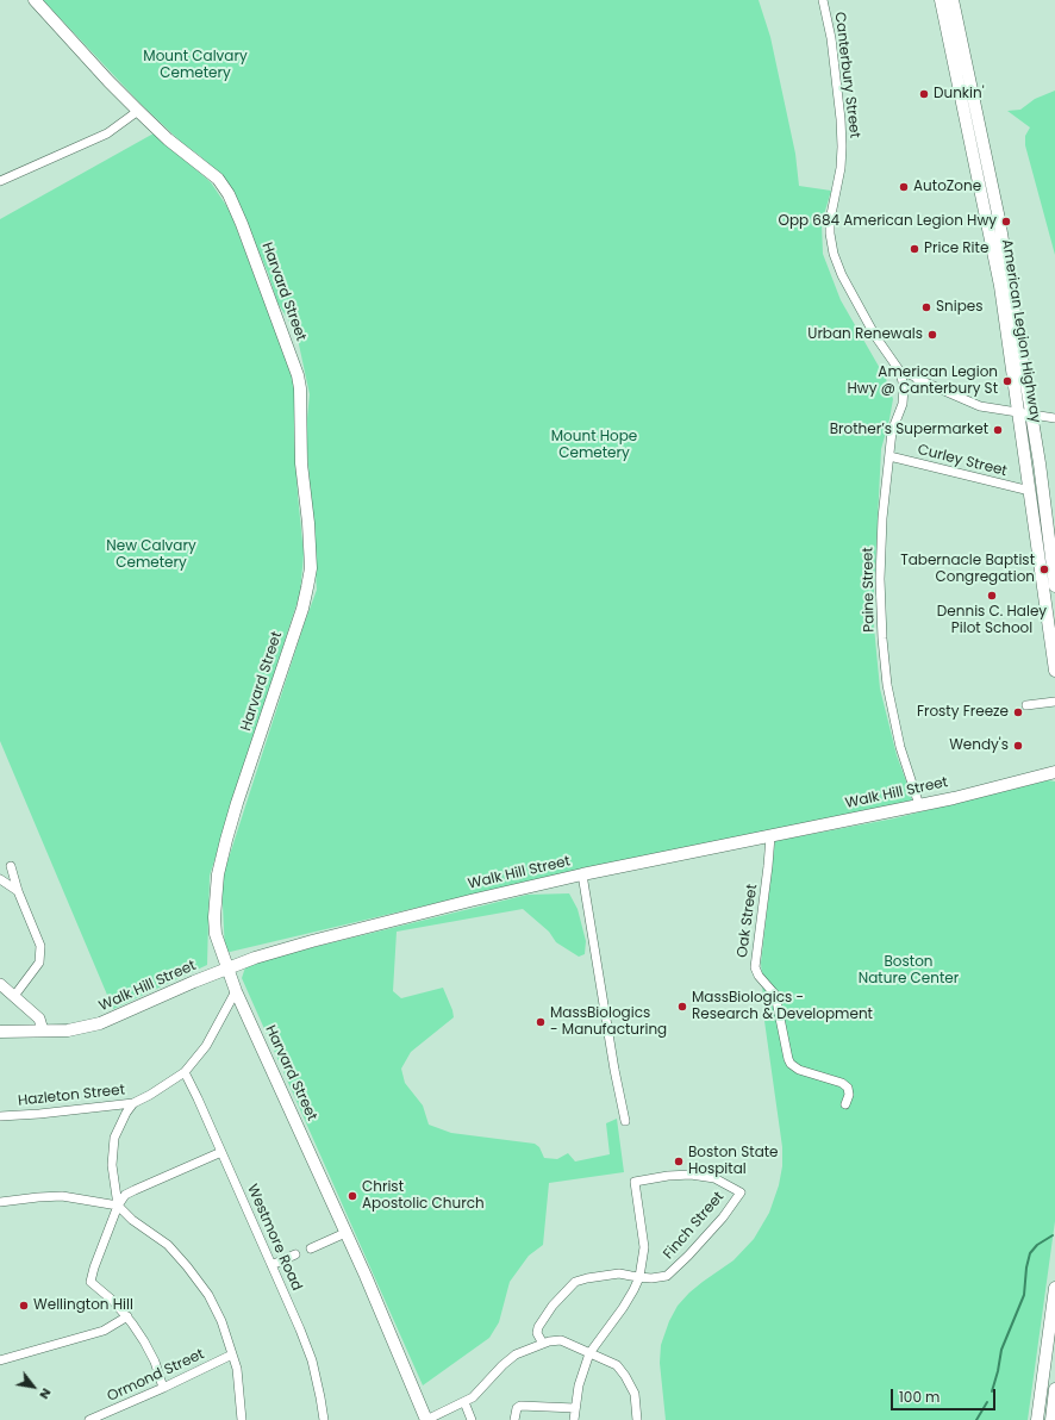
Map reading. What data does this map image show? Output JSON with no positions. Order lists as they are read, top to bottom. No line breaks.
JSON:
{"streets":{"main road":["Harvard Street","American Legion Highway","Walk Hill Street"],"street":["Canterbury Street","Curley Street","Paine Street","Oak Street","Hazleton Street","Finch Street","Westmore Road","Ormond Street"]},"crossings":[["Canterbury Street","Paine Street"],["Harvard Street","Walk Hill Street"],["Harvard Street","Hazleton Street"],["American Legion Highway","Curley Street"],["Curley Street","Paine Street"],["Paine Street","Walk Hill Street"],["Walk Hill Street","Oak Street"],["Hazleton Street","Westmore Road"]],"parks":["Mount Calvary Cemetery","Mount Hope Cemetery","New Calvary Cemetery","Boston Nature Center"],"places":["Dunkin'","AutoZone","Opp 684 American Legion Hwy","Price Rite","Snipes","Urban Renewals","American Legion Hwy @ Canterbury St","Brother’s Supermarket","Tabernacle Baptist Congregation","Dennis C. Haley Pilot School","Frosty Freeze","Wendy's","MassBiologics - Research & Development","MassBiologics - Manufacturing","Boston State Hospital","Christ Apostolic Church","Wellington Hill"],"scale_bar":"100 m","north":"bottom right"}
